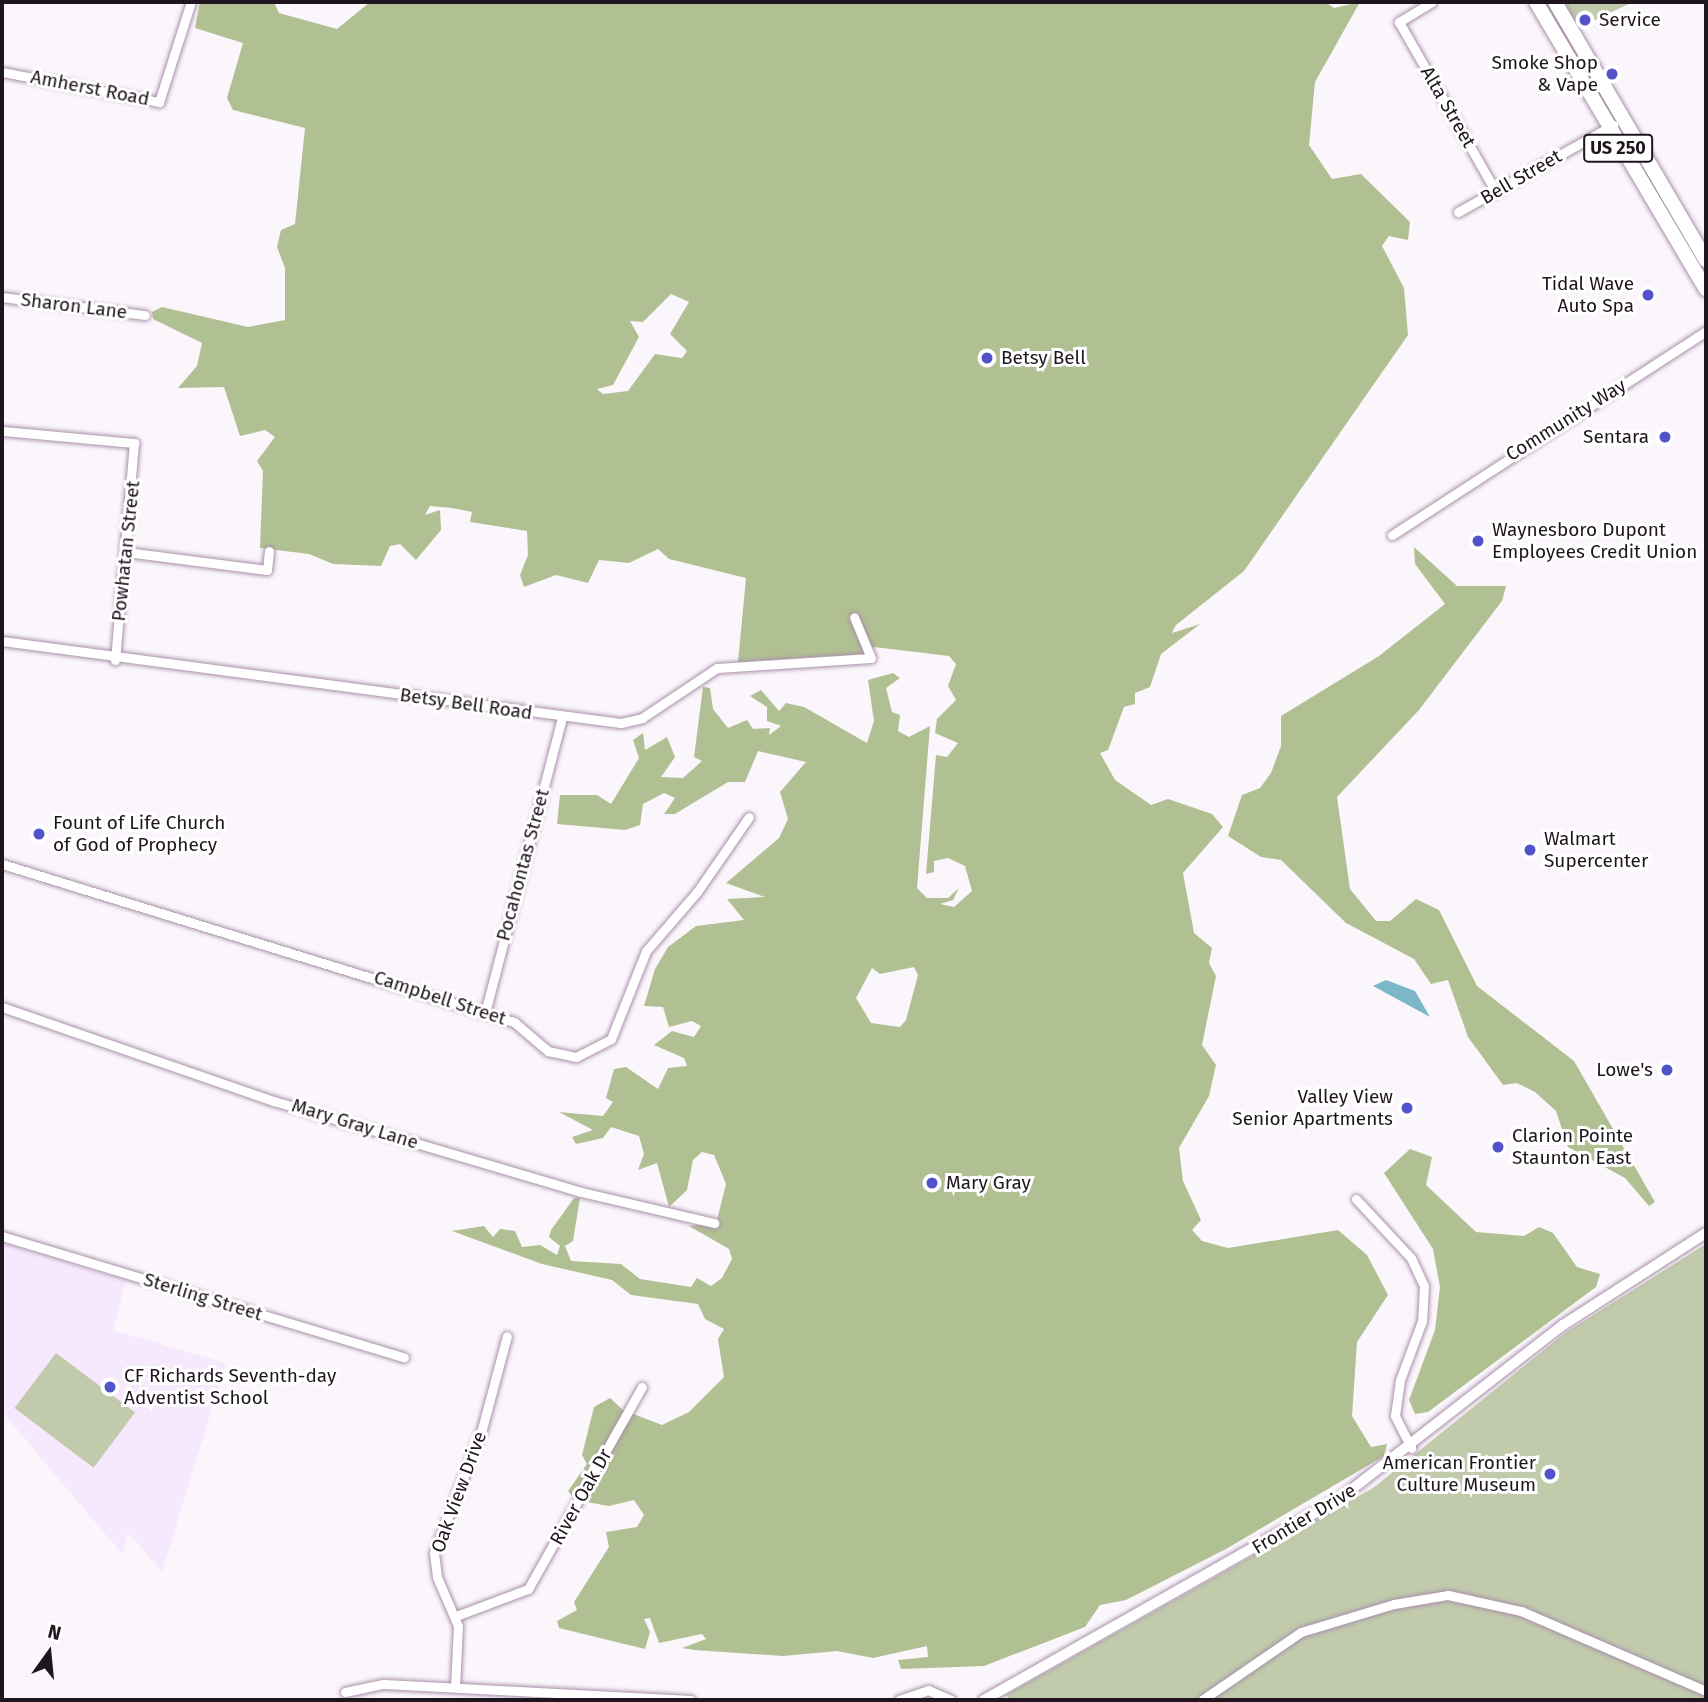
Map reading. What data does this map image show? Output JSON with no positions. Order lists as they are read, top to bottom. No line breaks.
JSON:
{"streets":{"main road":["US 250"],"street":["Amherst Road","Alta Street","Bell Street","Sharon Lane","Community Way","Powhatan Street","Betsy Bell Road","Pocahontas Street","Campbell Street","Mary Gray Lane","Sterling Street","Oak View Drive","River Oak Dr","Frontier Drive"]},"crossings":[["Alta Street","Bell Street"],["US 250","Bell Street"],["Powhatan Street","Betsy Bell Road"],["Betsy Bell Road","Pocahontas Street"],["Pocahontas Street","Campbell Street"],["Oak View Drive","River Oak Dr"]],"places":["Service","Smoke Shop & Vape","Tidal Wave Auto Spa","Betsy Bell","Sentara","Waynesboro Dupont Employees Credit Union","Fount of Life Church of God of Prophecy","Walmart Supercenter","Lowe's","Valley View Senior Apartments","Clarion Pointe Staunton East","Mary Gray","CF Richards Seventh-day Adventist School","American Frontier Culture Museum"],"north":"top"}
